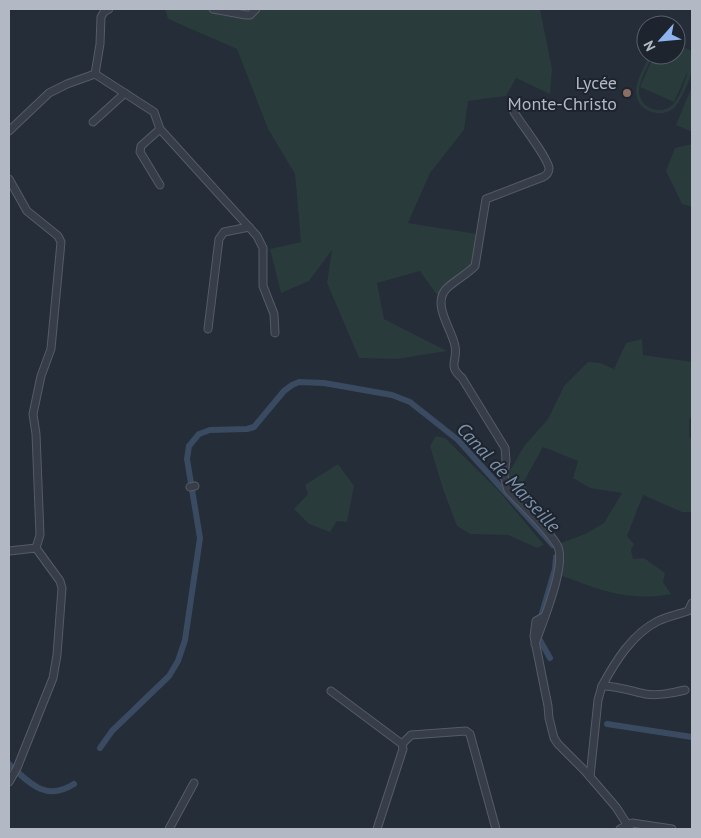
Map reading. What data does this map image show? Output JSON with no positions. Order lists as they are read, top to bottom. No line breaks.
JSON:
{"water":["Canal de Marseille"],"places":["Lycée Monte-Christo"],"north":"bottom left"}
